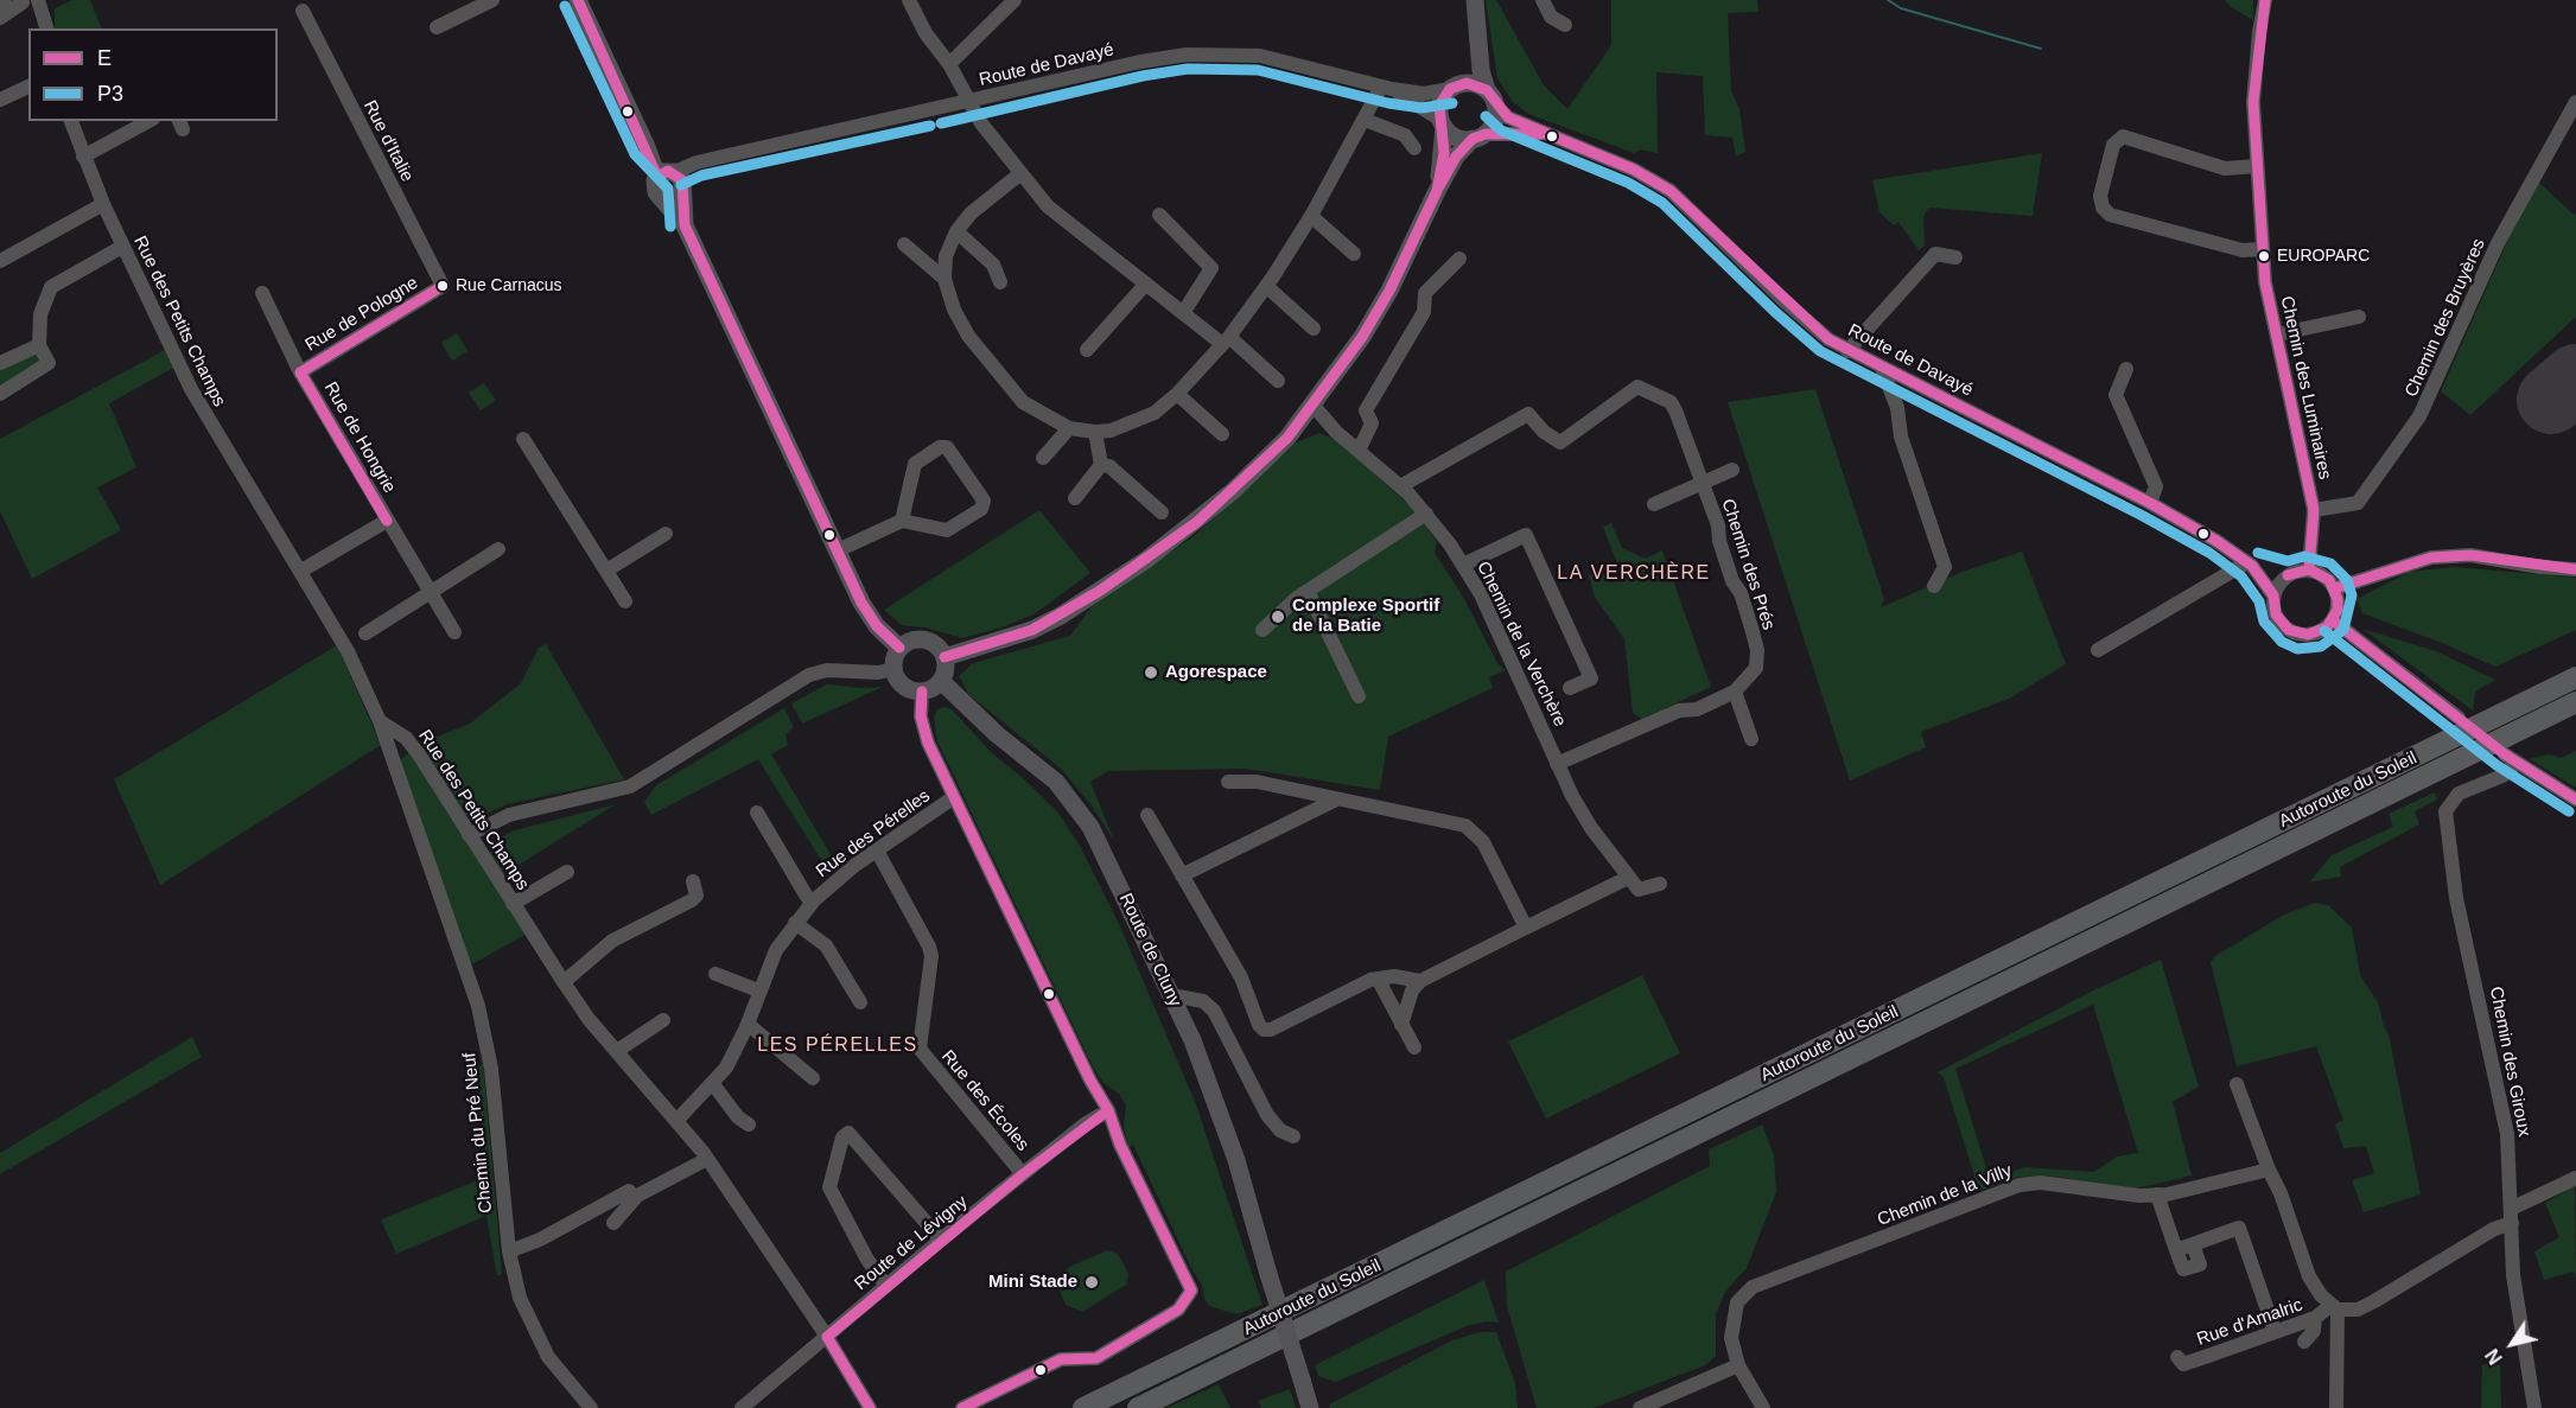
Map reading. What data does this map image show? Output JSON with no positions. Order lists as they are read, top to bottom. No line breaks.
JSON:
{"streets":{"highway":["Autoroute du Soleil"],"main road":["Route de Cluny"],"street":["Route de Davayé","Rue d'Italie","Rue de Pologne","Chemin des Bruyères","Rue des Petits Champs","Chemin des Luminaires","Rue de Hongrie","Chemin des Prés","Chemin de la Verchère","Rue des Pérelles","Chemin des Giroux","Rue des Écoles","Chemin du Pré Neuf","Chemin de la Villy","Route de Lévigny","Rue d'Amalric"]},"crossings":[["Route de Davayé","Chemin des Luminaires"],["Rue d'Italie","Rue de Pologne"],["Rue de Pologne","Rue de Hongrie"],["Chemin des Bruyères","Chemin des Luminaires"],["Rue des Petits Champs","Rue des Pérelles"],["Rue des Petits Champs","Chemin du Pré Neuf"],["Rue des Petits Champs","Route de Lévigny"],["Chemin des Prés","Chemin de la Verchère"],["Rue des Pérelles","Rue des Écoles"],["Rue des Écoles","Route de Lévigny"]],"districts":["LA VERCHÈRE","LES PÉRELLES"],"places":["EUROPARC","Rue Carnacus","Complexe Sportif de la Batie","Agorespace","Mini Stade"],"lines":["transit line E","transit line P3"],"legend":["E","P3"],"north":"bottom left"}
